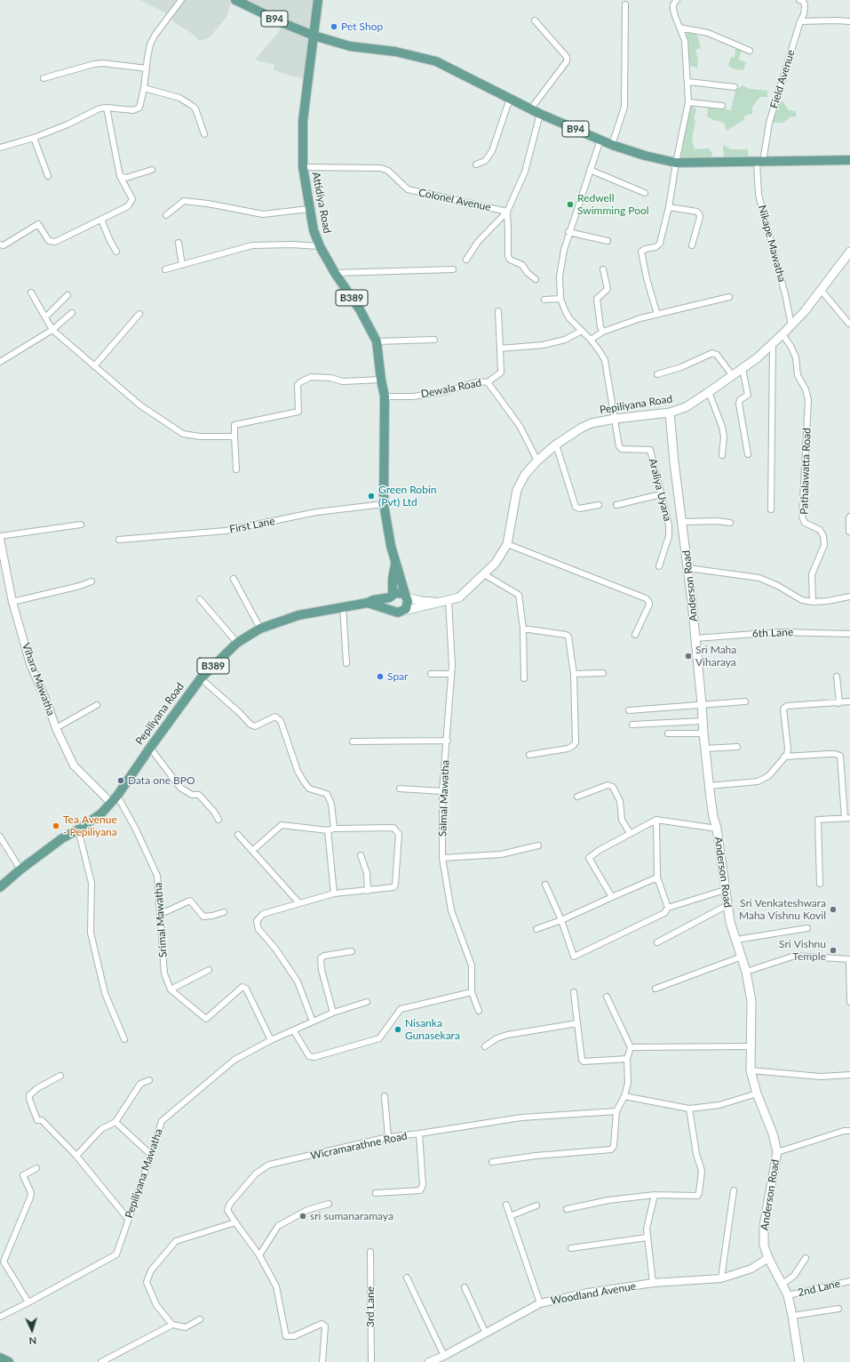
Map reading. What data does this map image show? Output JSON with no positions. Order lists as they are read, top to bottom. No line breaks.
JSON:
{"streets":{"main road":["B94","Attidiya Road","B389","Pepiliyana Road","Anderson Road"],"street":["Field Avenue","Colonel Avenue","Nikape Mawatha","Dewala Road","Pathalawatta Road","Araliya Uyana","First Lane","6th Lane","Vihara Mawatha","Salmal Mawatha","Srimal Mawatha","Wicramarathne Road","Pepiliyana Mawatha","2nd Lane","Woodland Avenue","3rd Lane"]},"crossings":[["B94","Field Avenue"],["B94","Attidiya Road"],["B94","Nikape Mawatha"],["Field Avenue","Nikape Mawatha"],["Colonel Avenue","Attidiya Road"],["Attidiya Road","B389"],["Attidiya Road","Dewala Road"],["Attidiya Road","First Lane"],["Nikape Mawatha","Pepiliyana Road"],["B389","Pepiliyana Road"],["Dewala Road","Pepiliyana Road"],["Pepiliyana Road","Pathalawatta Road"],["Pepiliyana Road","Araliya Uyana"],["Pepiliyana Road","Anderson Road"],["Pepiliyana Road","Vihara Mawatha"],["Pepiliyana Road","Salmal Mawatha"],["Pepiliyana Road","Srimal Mawatha"],["Anderson Road","6th Lane"],["Anderson Road","2nd Lane"],["Anderson Road","Woodland Avenue"]],"places":["Pet Shop","Redwell Swimming Pool","Green Robin (Pvt) Ltd","Sri Maha Viharaya","Spar","Data one BPO","Tea Avenue - Pepiliyana","Sri Venkateshwara Maha Vishnu Kovil","Sri Vishnu Temple","Nisanka Gunasekara","sri sumanaramaya"],"north":"bottom"}
